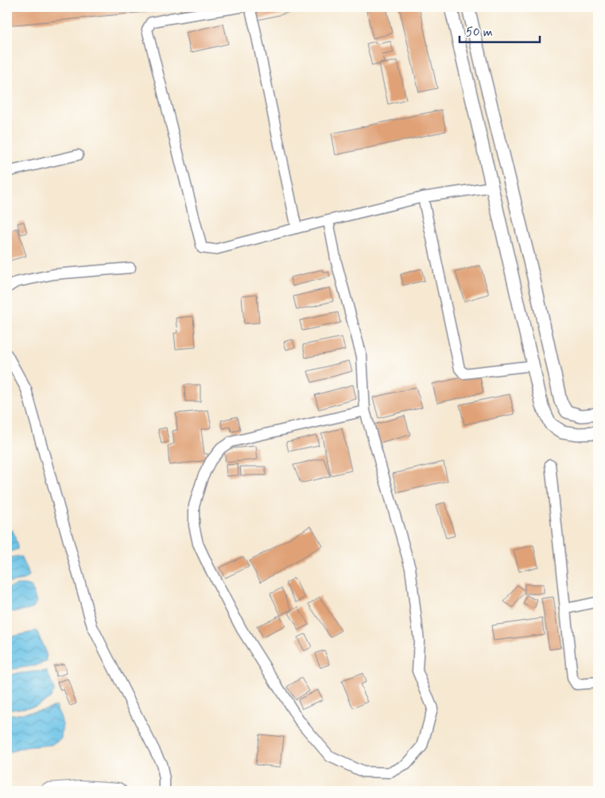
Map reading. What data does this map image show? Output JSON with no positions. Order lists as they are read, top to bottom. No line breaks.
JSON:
{"scale_bar":"50 m"}
